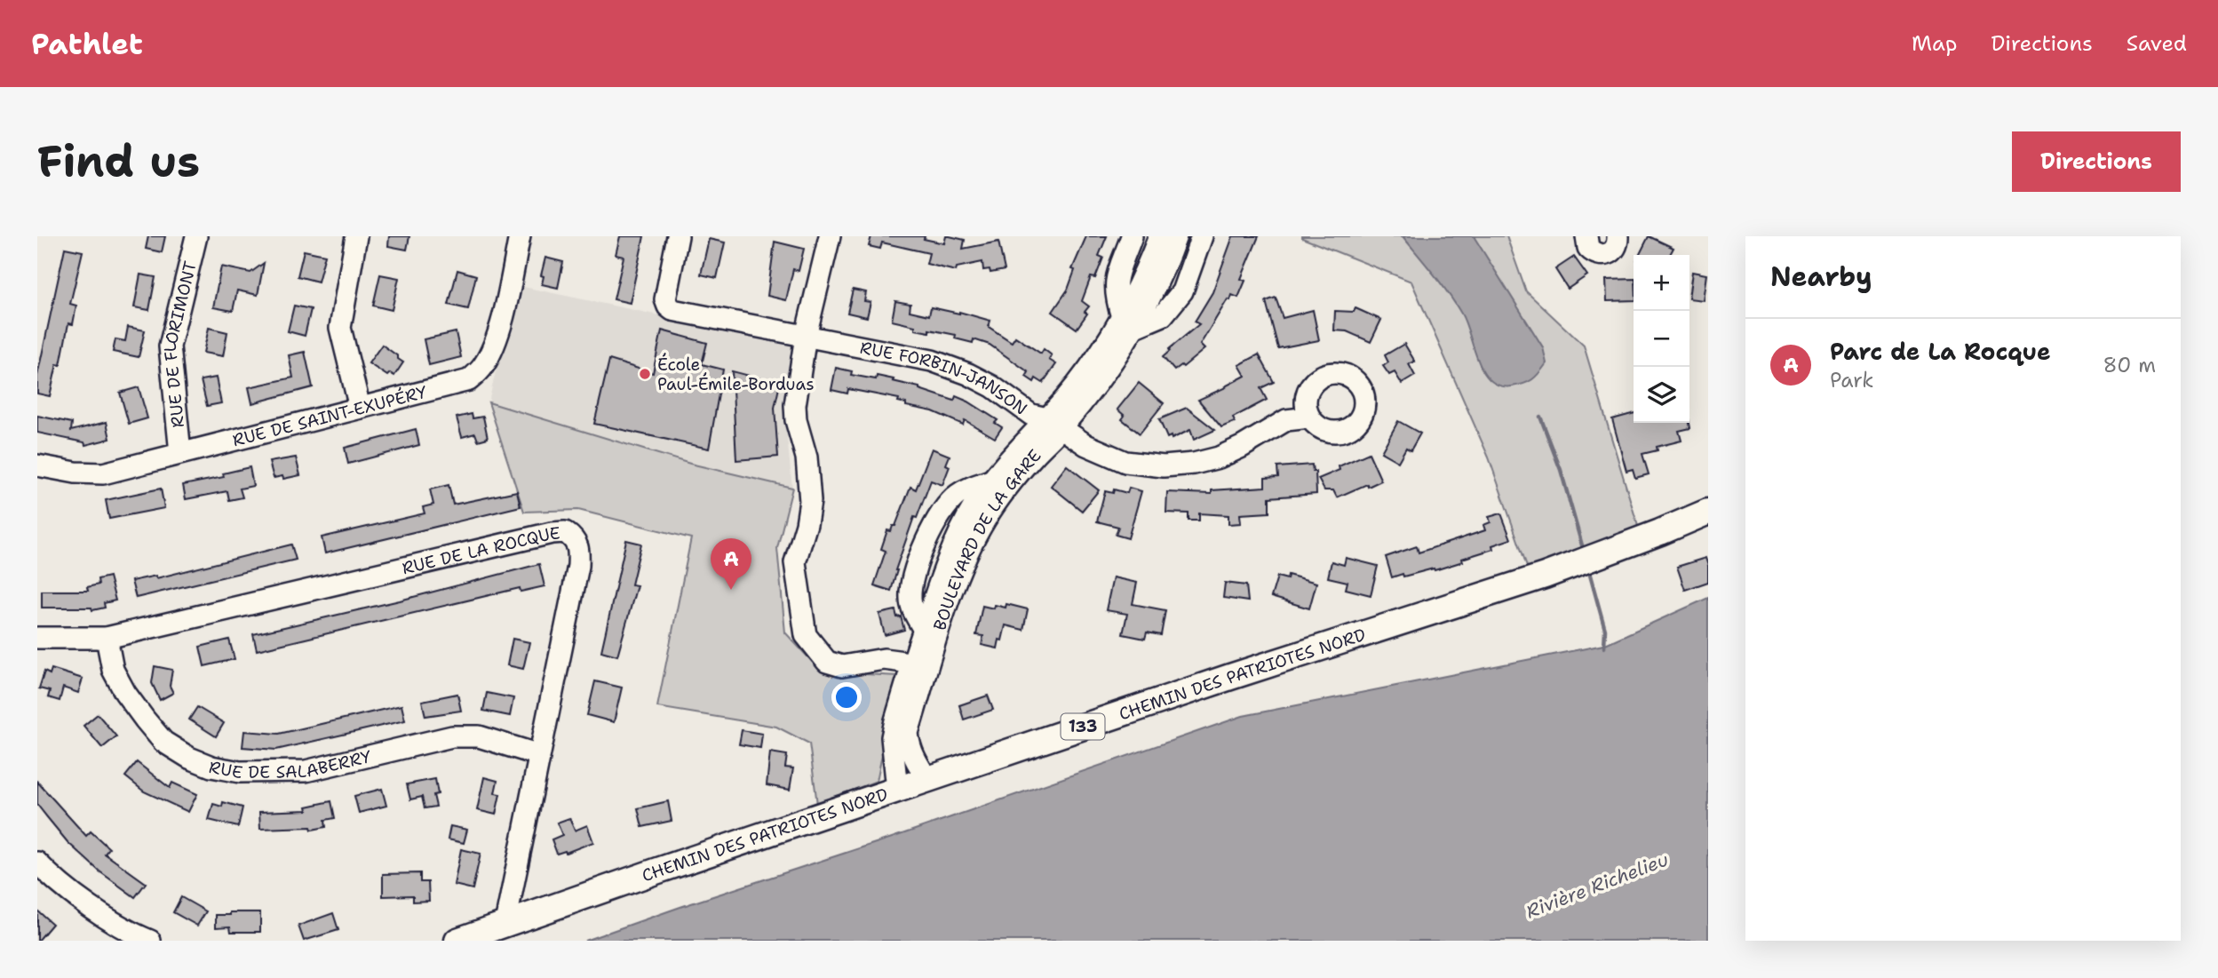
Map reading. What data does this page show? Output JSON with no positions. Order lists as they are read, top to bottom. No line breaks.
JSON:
{"streets":{"main road":["CHEMIN DES PATRIOTES NORD","133"],"street":["RUE DE FLORIMONT","RUE FORBIN-JANSON","RUE DE SAINT-EXUPÉRY","BOULEVARD DE LA GARE","RUE DE LA ROCQUE","RUE DE SALABERRY"]},"crossings":[["RUE DE FLORIMONT","RUE DE SAINT-EXUPÉRY"],["RUE FORBIN-JANSON","BOULEVARD DE LA GARE"],["BOULEVARD DE LA GARE","CHEMIN DES PATRIOTES NORD"],["RUE DE LA ROCQUE","CHEMIN DES PATRIOTES NORD"],["RUE DE LA ROCQUE","RUE DE SALABERRY"]],"water":["Rivière Richelieu"],"places":["École Paul-Émile-Borduas"],"page":{"header":"Pathlet","nav":["Map","Directions","Saved"],"buttons":"Directions","title":"Find us","heading":"Nearby","map_buttons":["+","−"],"list":[{"mark":"A","name":"Parc de La Rocque","note":"Park","value":"80 m"}],"pins":"A"}}
